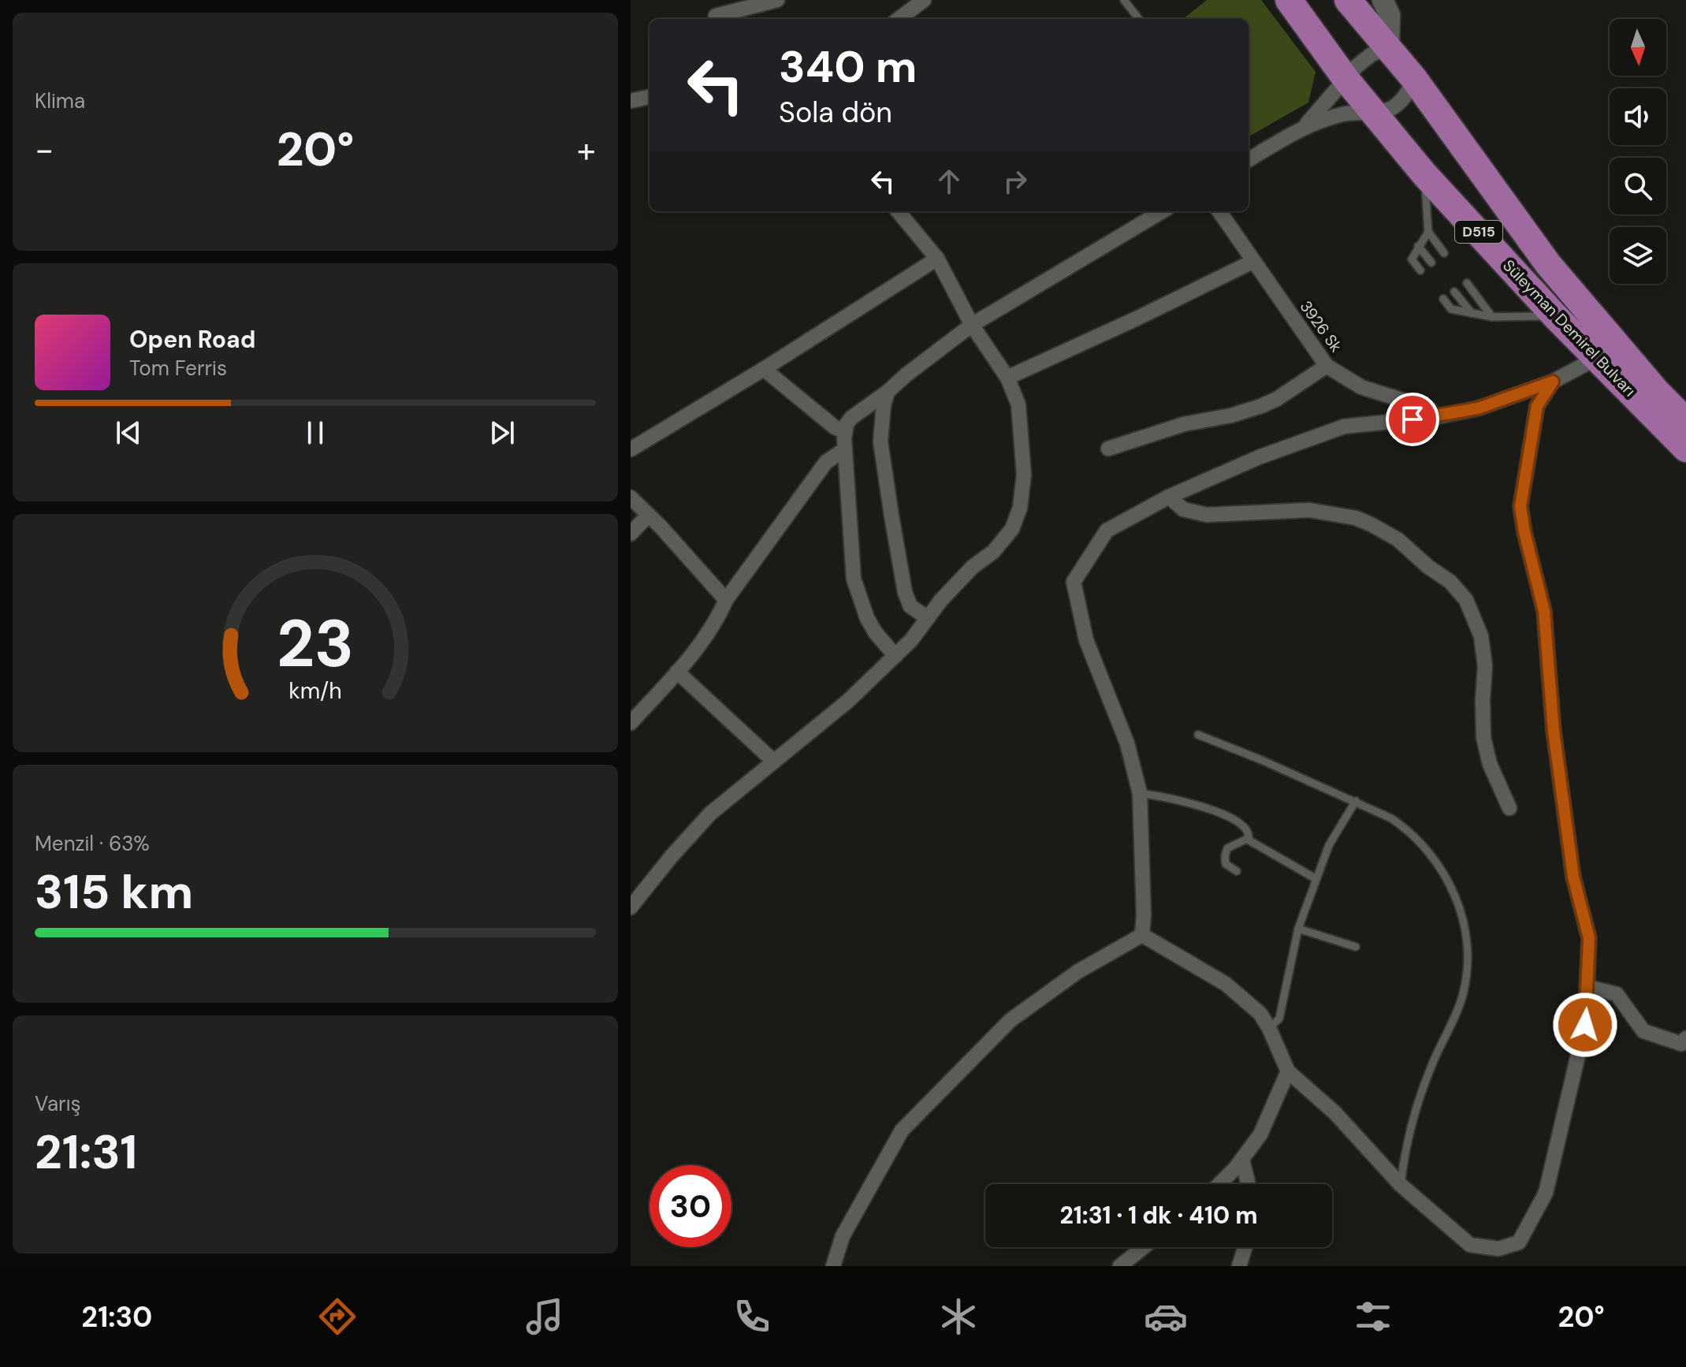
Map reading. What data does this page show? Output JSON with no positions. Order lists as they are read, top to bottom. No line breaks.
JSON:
{"streets":{"highway":["D515","Süleyman Demirel Bulvarı"],"street":["3926 Sk"]},"north":"bottom","page":{"tile":["Klima",["Menzil · 63%","315 km"],["Varış","21:31"]],"turn":["340 m","Sola dön"],"heat":["−","20°","+"],"song":["Open Road","Tom Ferris"],"limit":"30","trip":"21:31 · 1 dk · 410 m","tabs":["21:30","20°"],"gauge":["23","km/h"]}}
